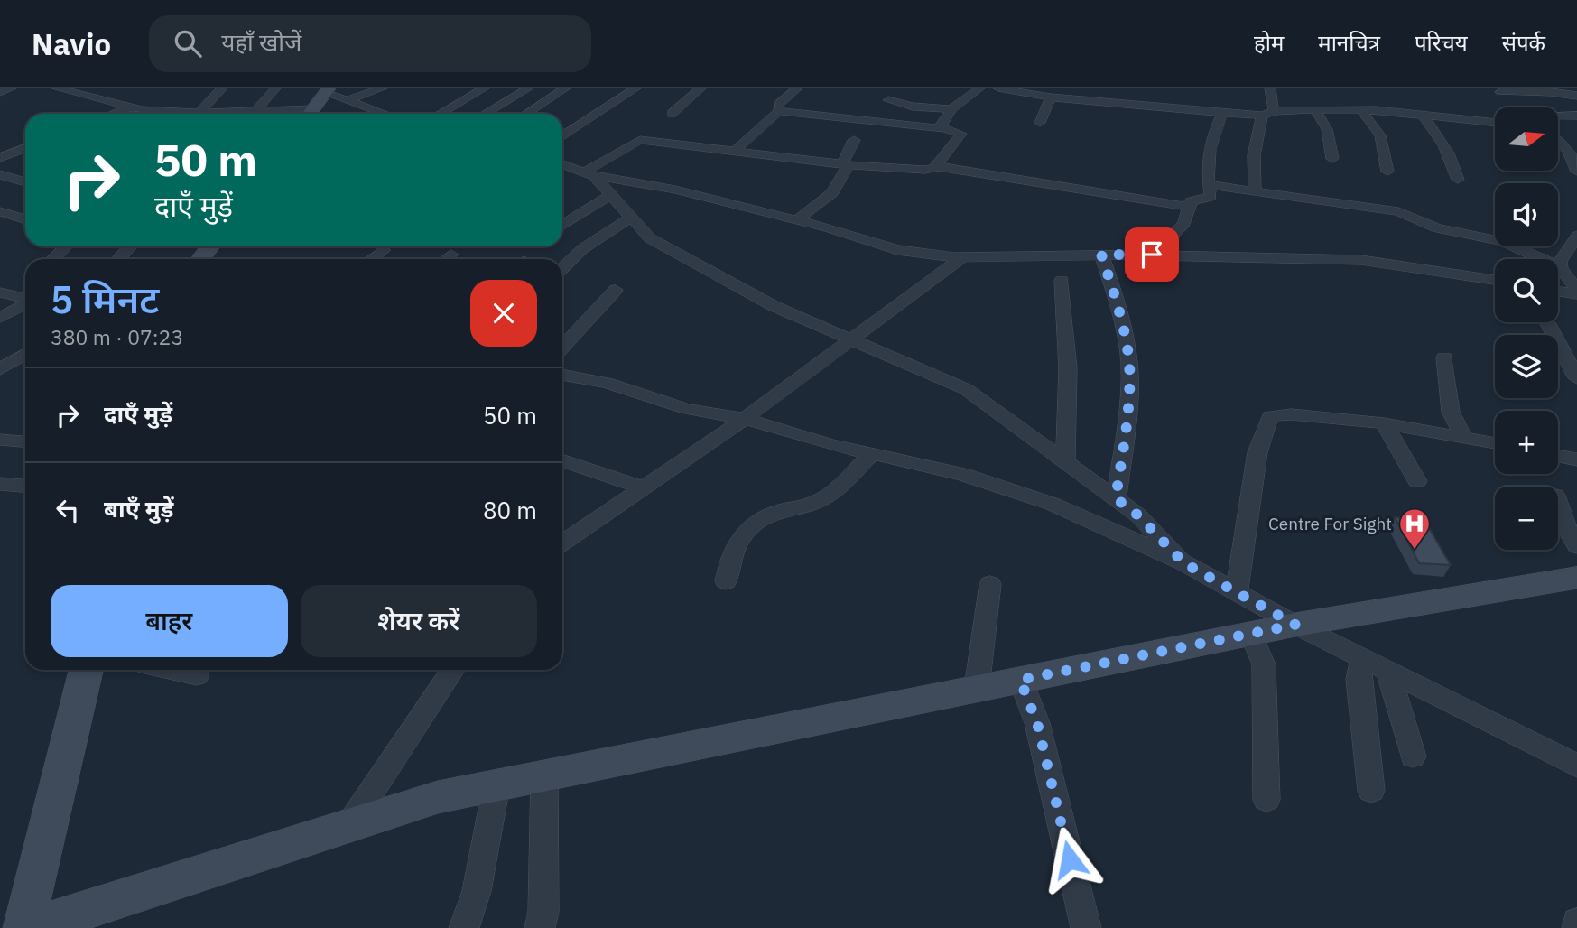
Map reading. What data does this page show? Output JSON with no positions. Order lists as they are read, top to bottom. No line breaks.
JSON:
{"places":{"hospital":["Centre For Sight"]},"north":"right","page":{"header":"Navio","search":"यहाँ खोजें","nav":["होम","मानचित्र","परिचय","संपर्क"],"map_buttons":["+","−"],"turn":["50 m","दाएँ मुड़ें"],"heading":["5 मिनट","380 m · 07:23"],"list":[{"name":"दाएँ मुड़ें","value":"50 m"},{"name":"बाएँ मुड़ें","value":"80 m"}],"buttons":["बाहर","शेयर करें"]}}
